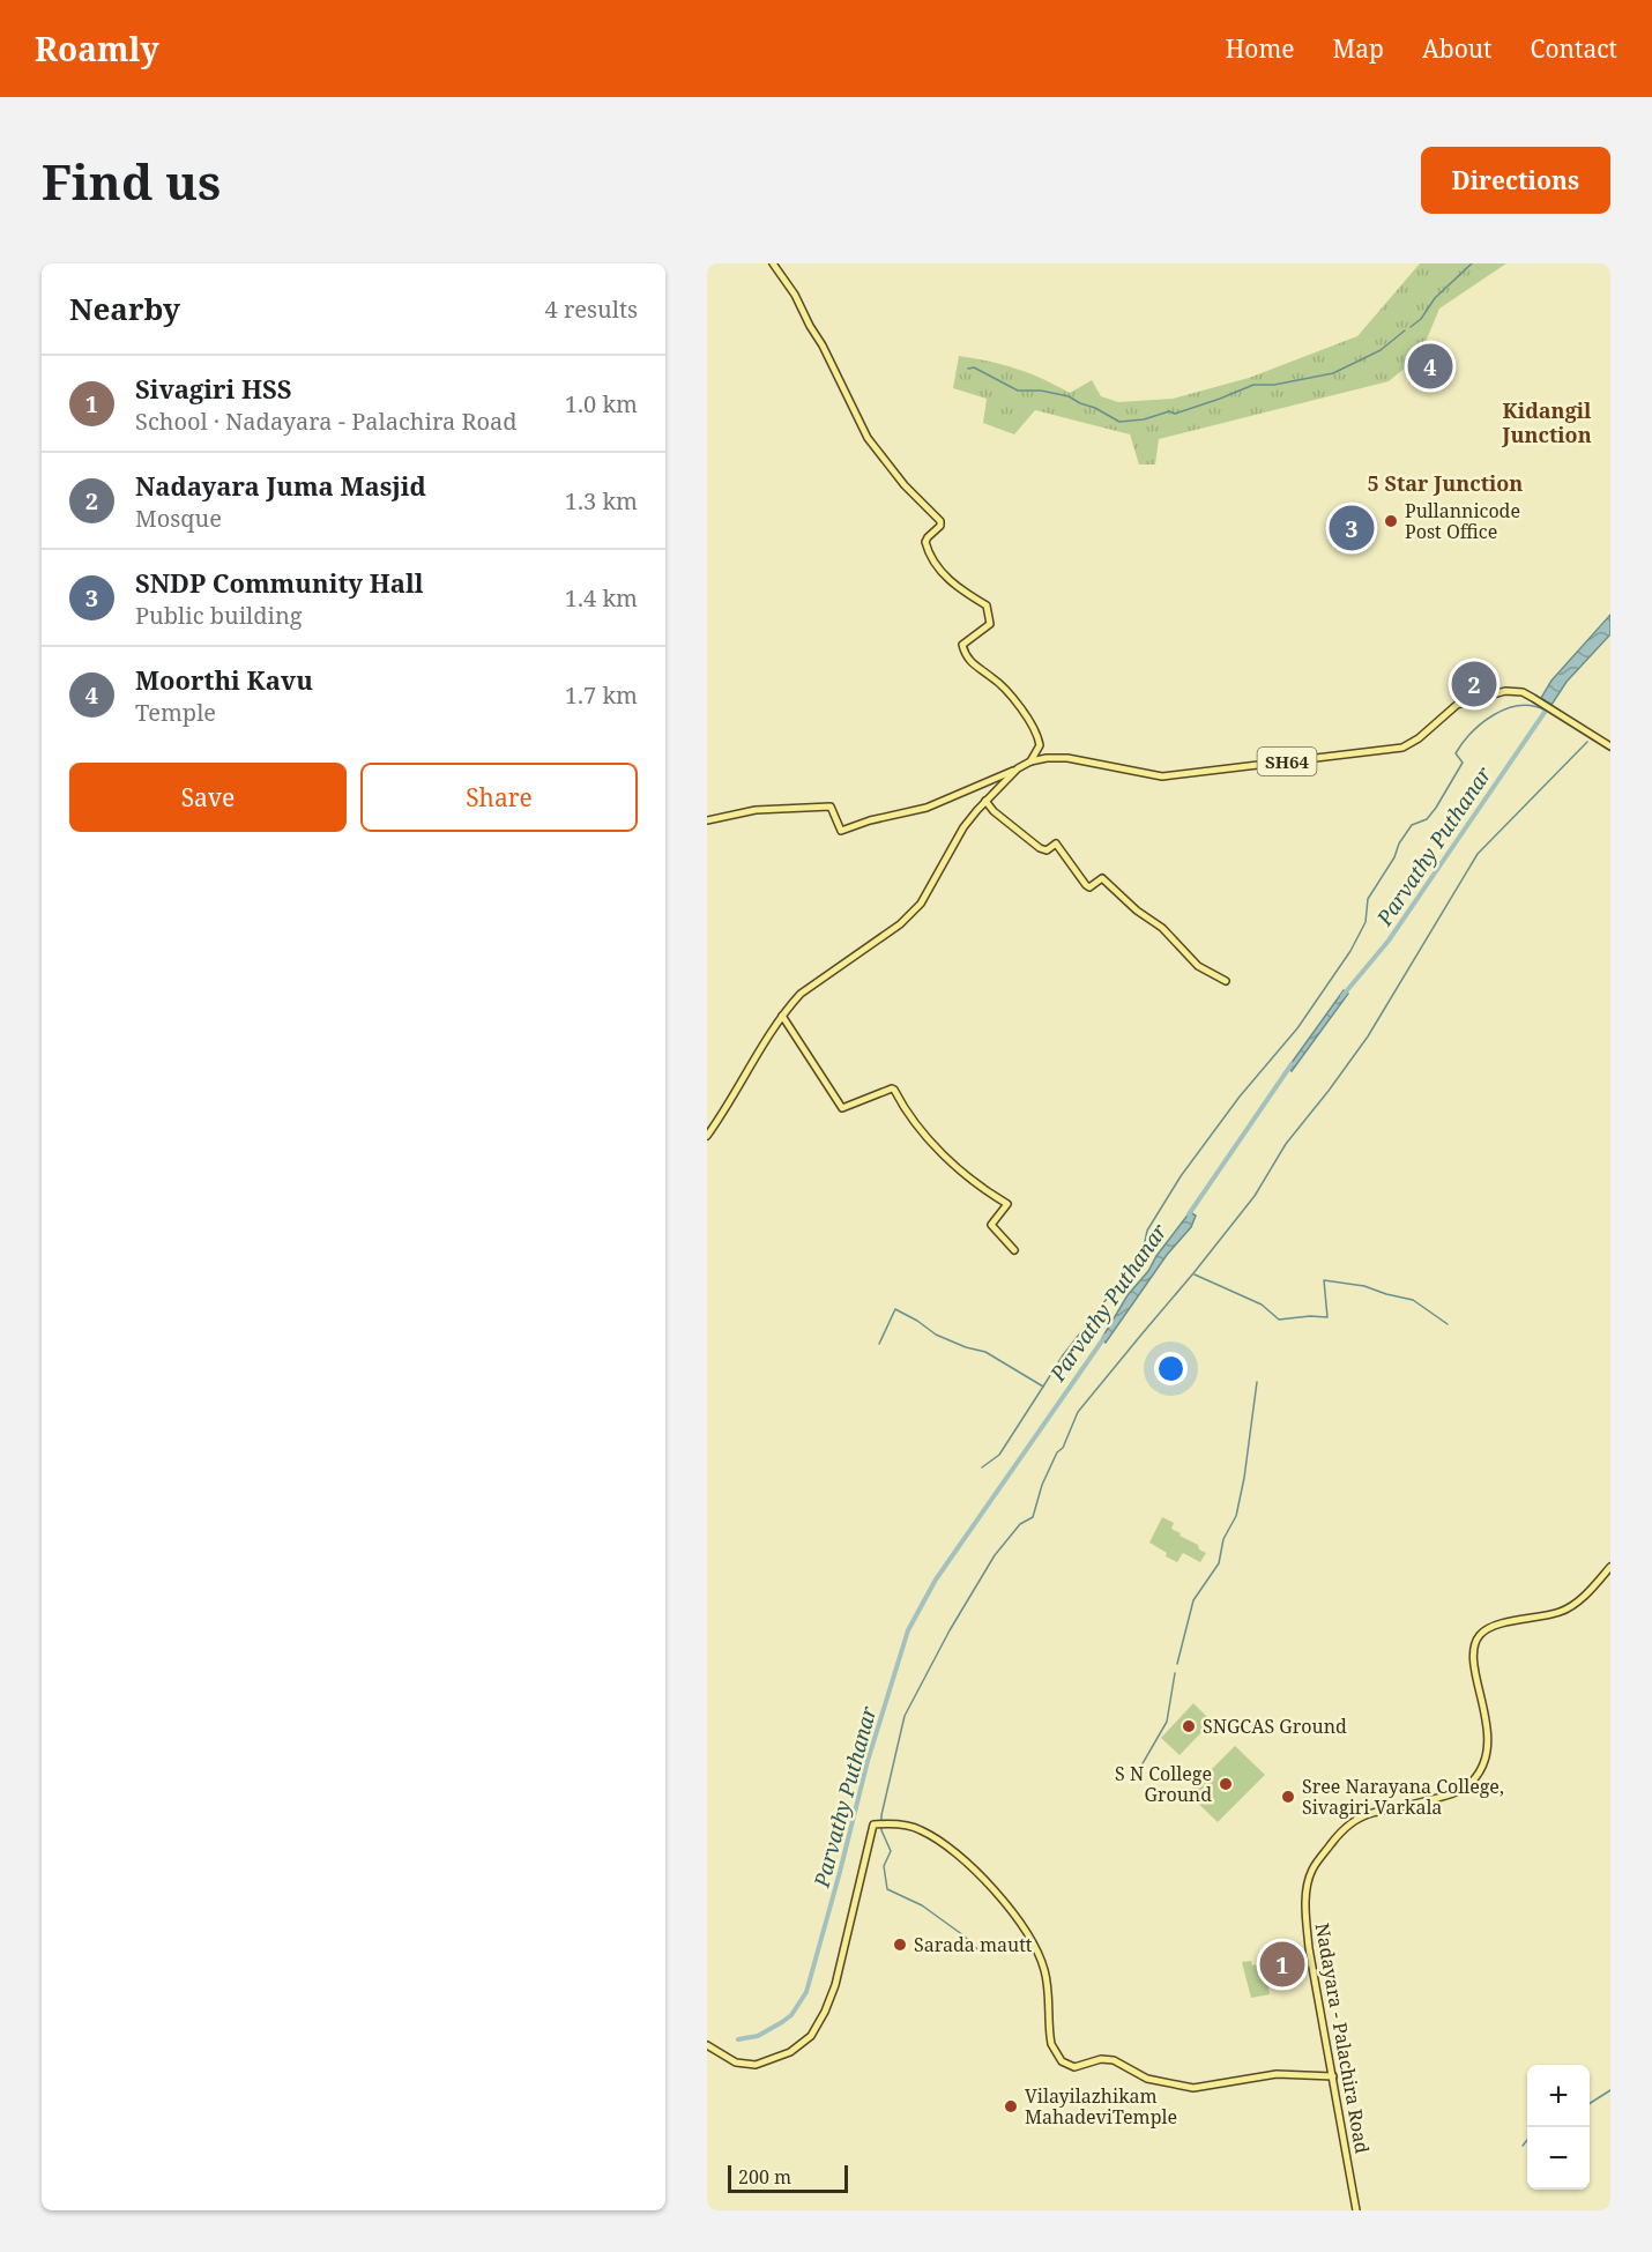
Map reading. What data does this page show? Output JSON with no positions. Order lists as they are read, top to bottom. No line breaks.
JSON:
{"streets":{"main road":["SH64","Nadayara - Palachira Road"]},"districts":["Kidangil Junction","5 Star Junction"],"water":["Parvathy Puthanar"],"places":["Pullannicode Post Office","SNGCAS Ground","S N College Ground","Sree Narayana College, Sivagiri Varkala","Sarada mautt","Vilayilazhikam MahadeviTemple"],"scale_bar":"200 m","page":{"header":"Roamly","nav":["Home","Map","About","Contact"],"buttons":["Directions",["Save","Share"]],"title":"Find us","heading":["Nearby","4 results"],"pins":["4","3","2","1"],"list":[{"mark":"1","name":"Sivagiri HSS","note":"School · Nadayara - Palachira Road","value":"1.0 km"},{"mark":"2","name":"Nadayara Juma Masjid","note":"Mosque","value":"1.3 km"},{"mark":"3","name":"SNDP Community Hall","note":"Public building","value":"1.4 km"},{"mark":"4","name":"Moorthi Kavu","note":"Temple","value":"1.7 km"}],"map_buttons":["+","−"],"scale":"200 m"}}
